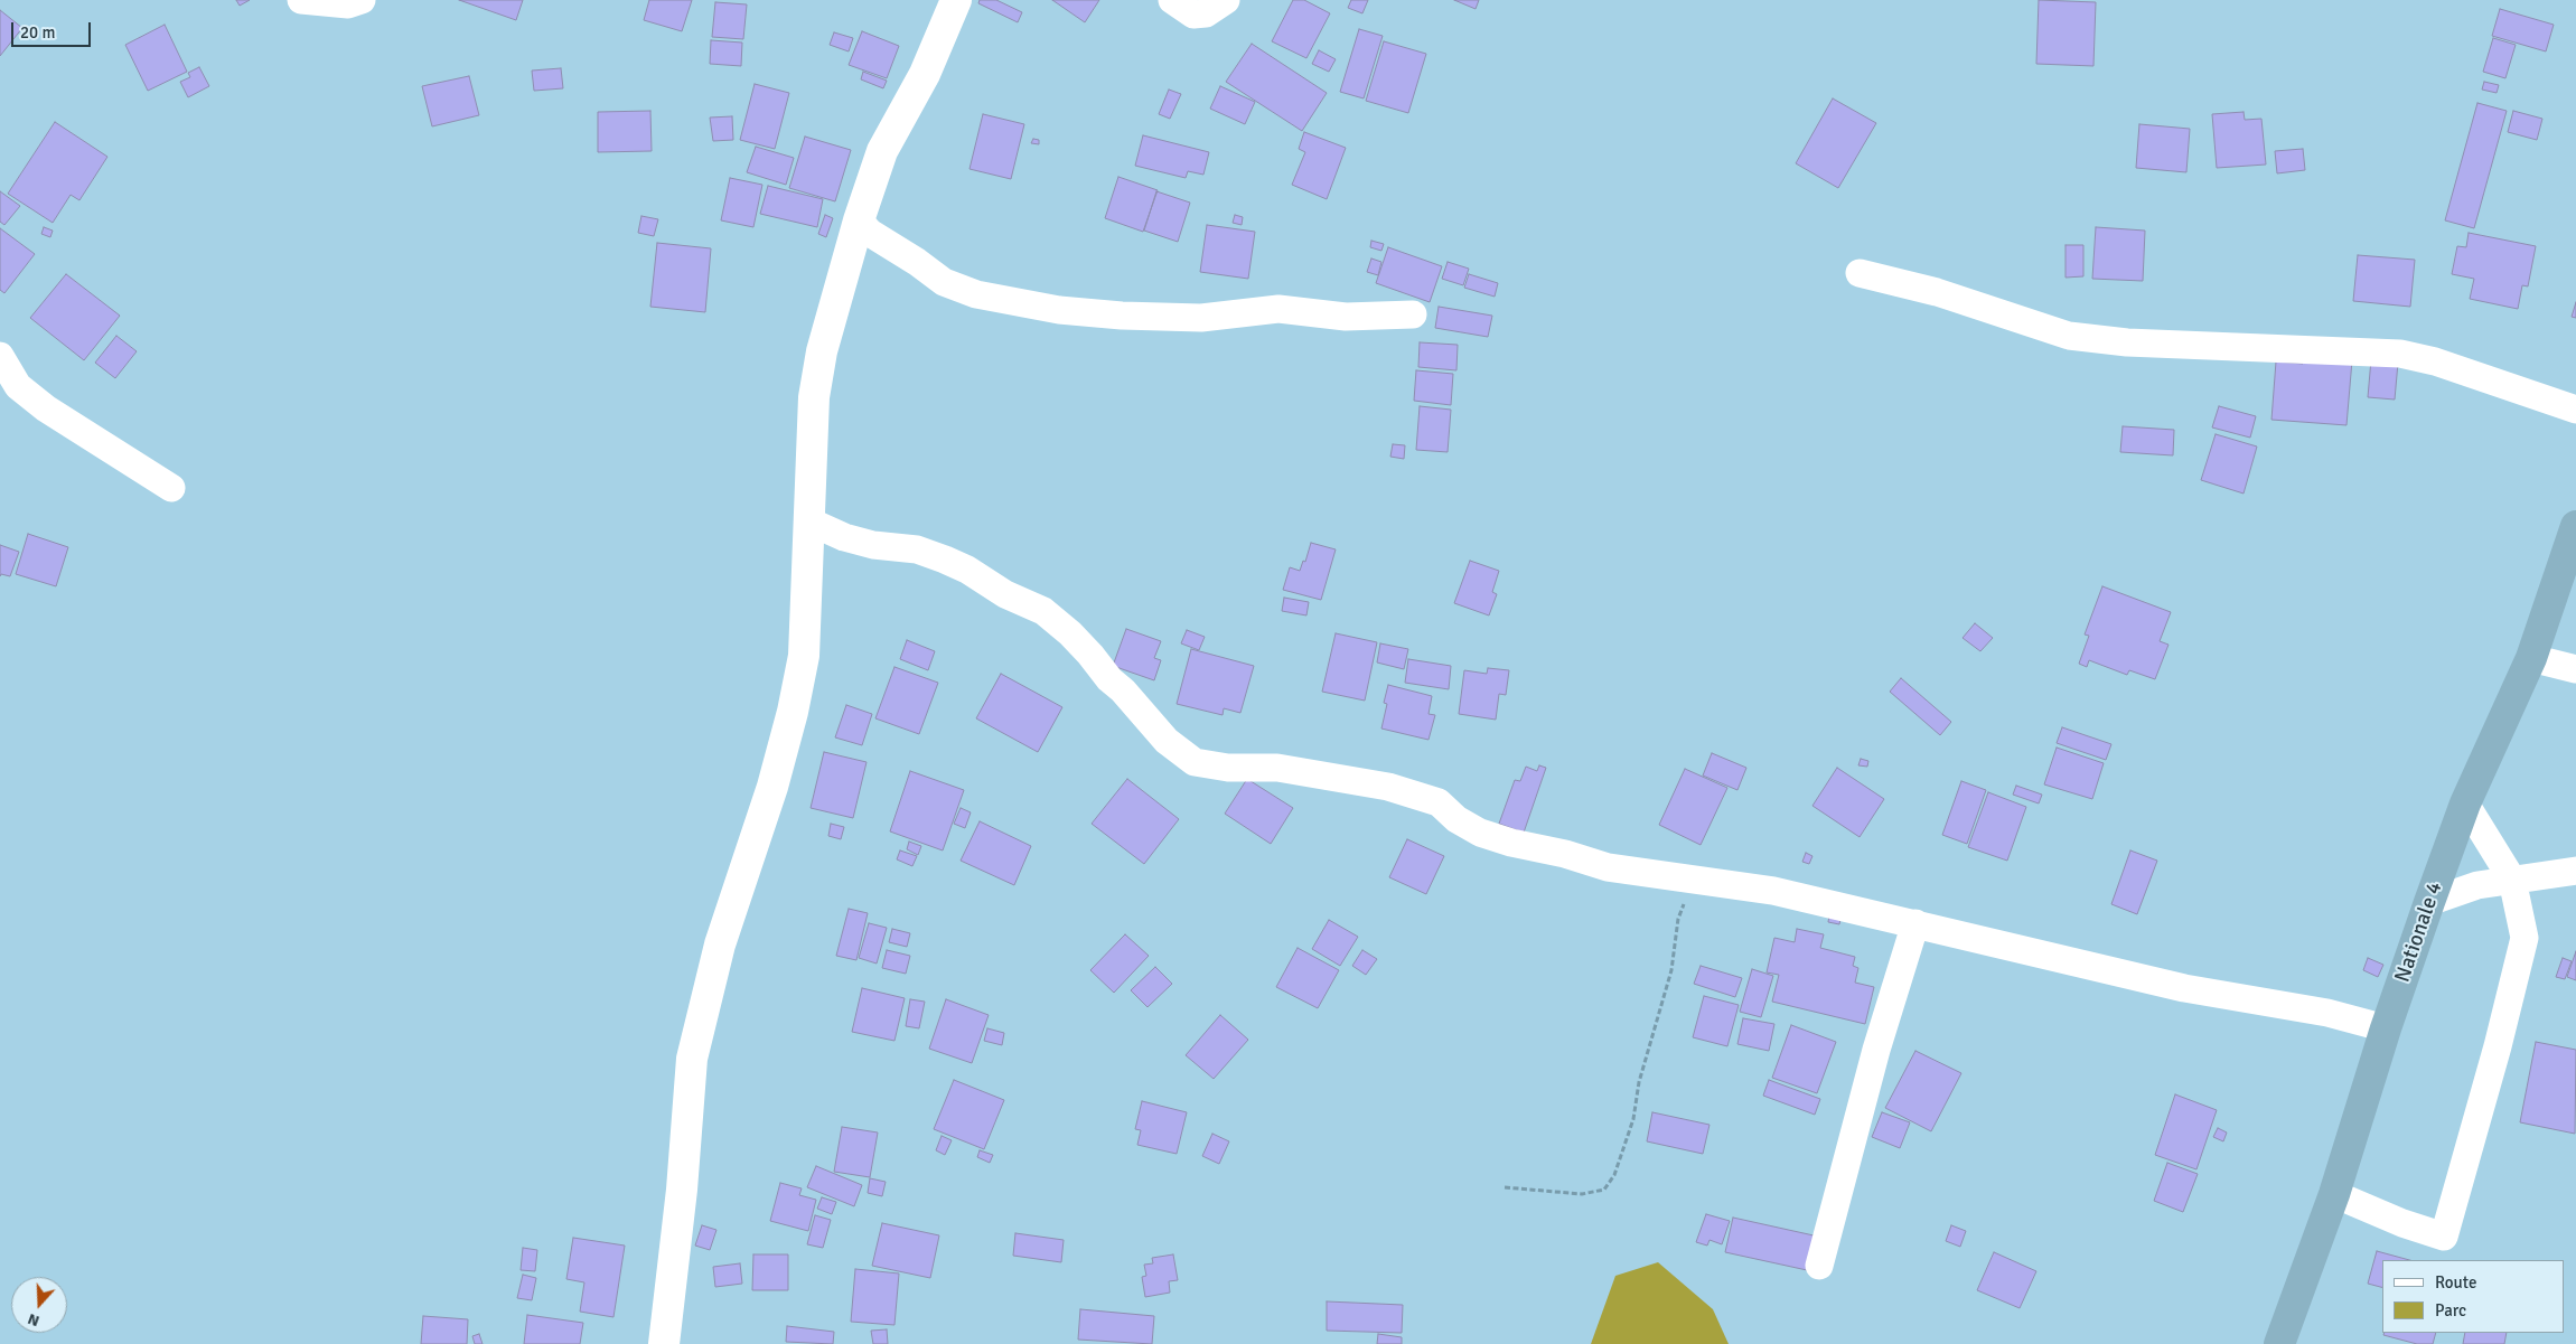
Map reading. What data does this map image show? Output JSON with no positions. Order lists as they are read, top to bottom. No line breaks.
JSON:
{"streets":{"highway":["Nationale 4"]},"legend":["Route","Parc"],"scale_bar":"20 m","north":"bottom"}
